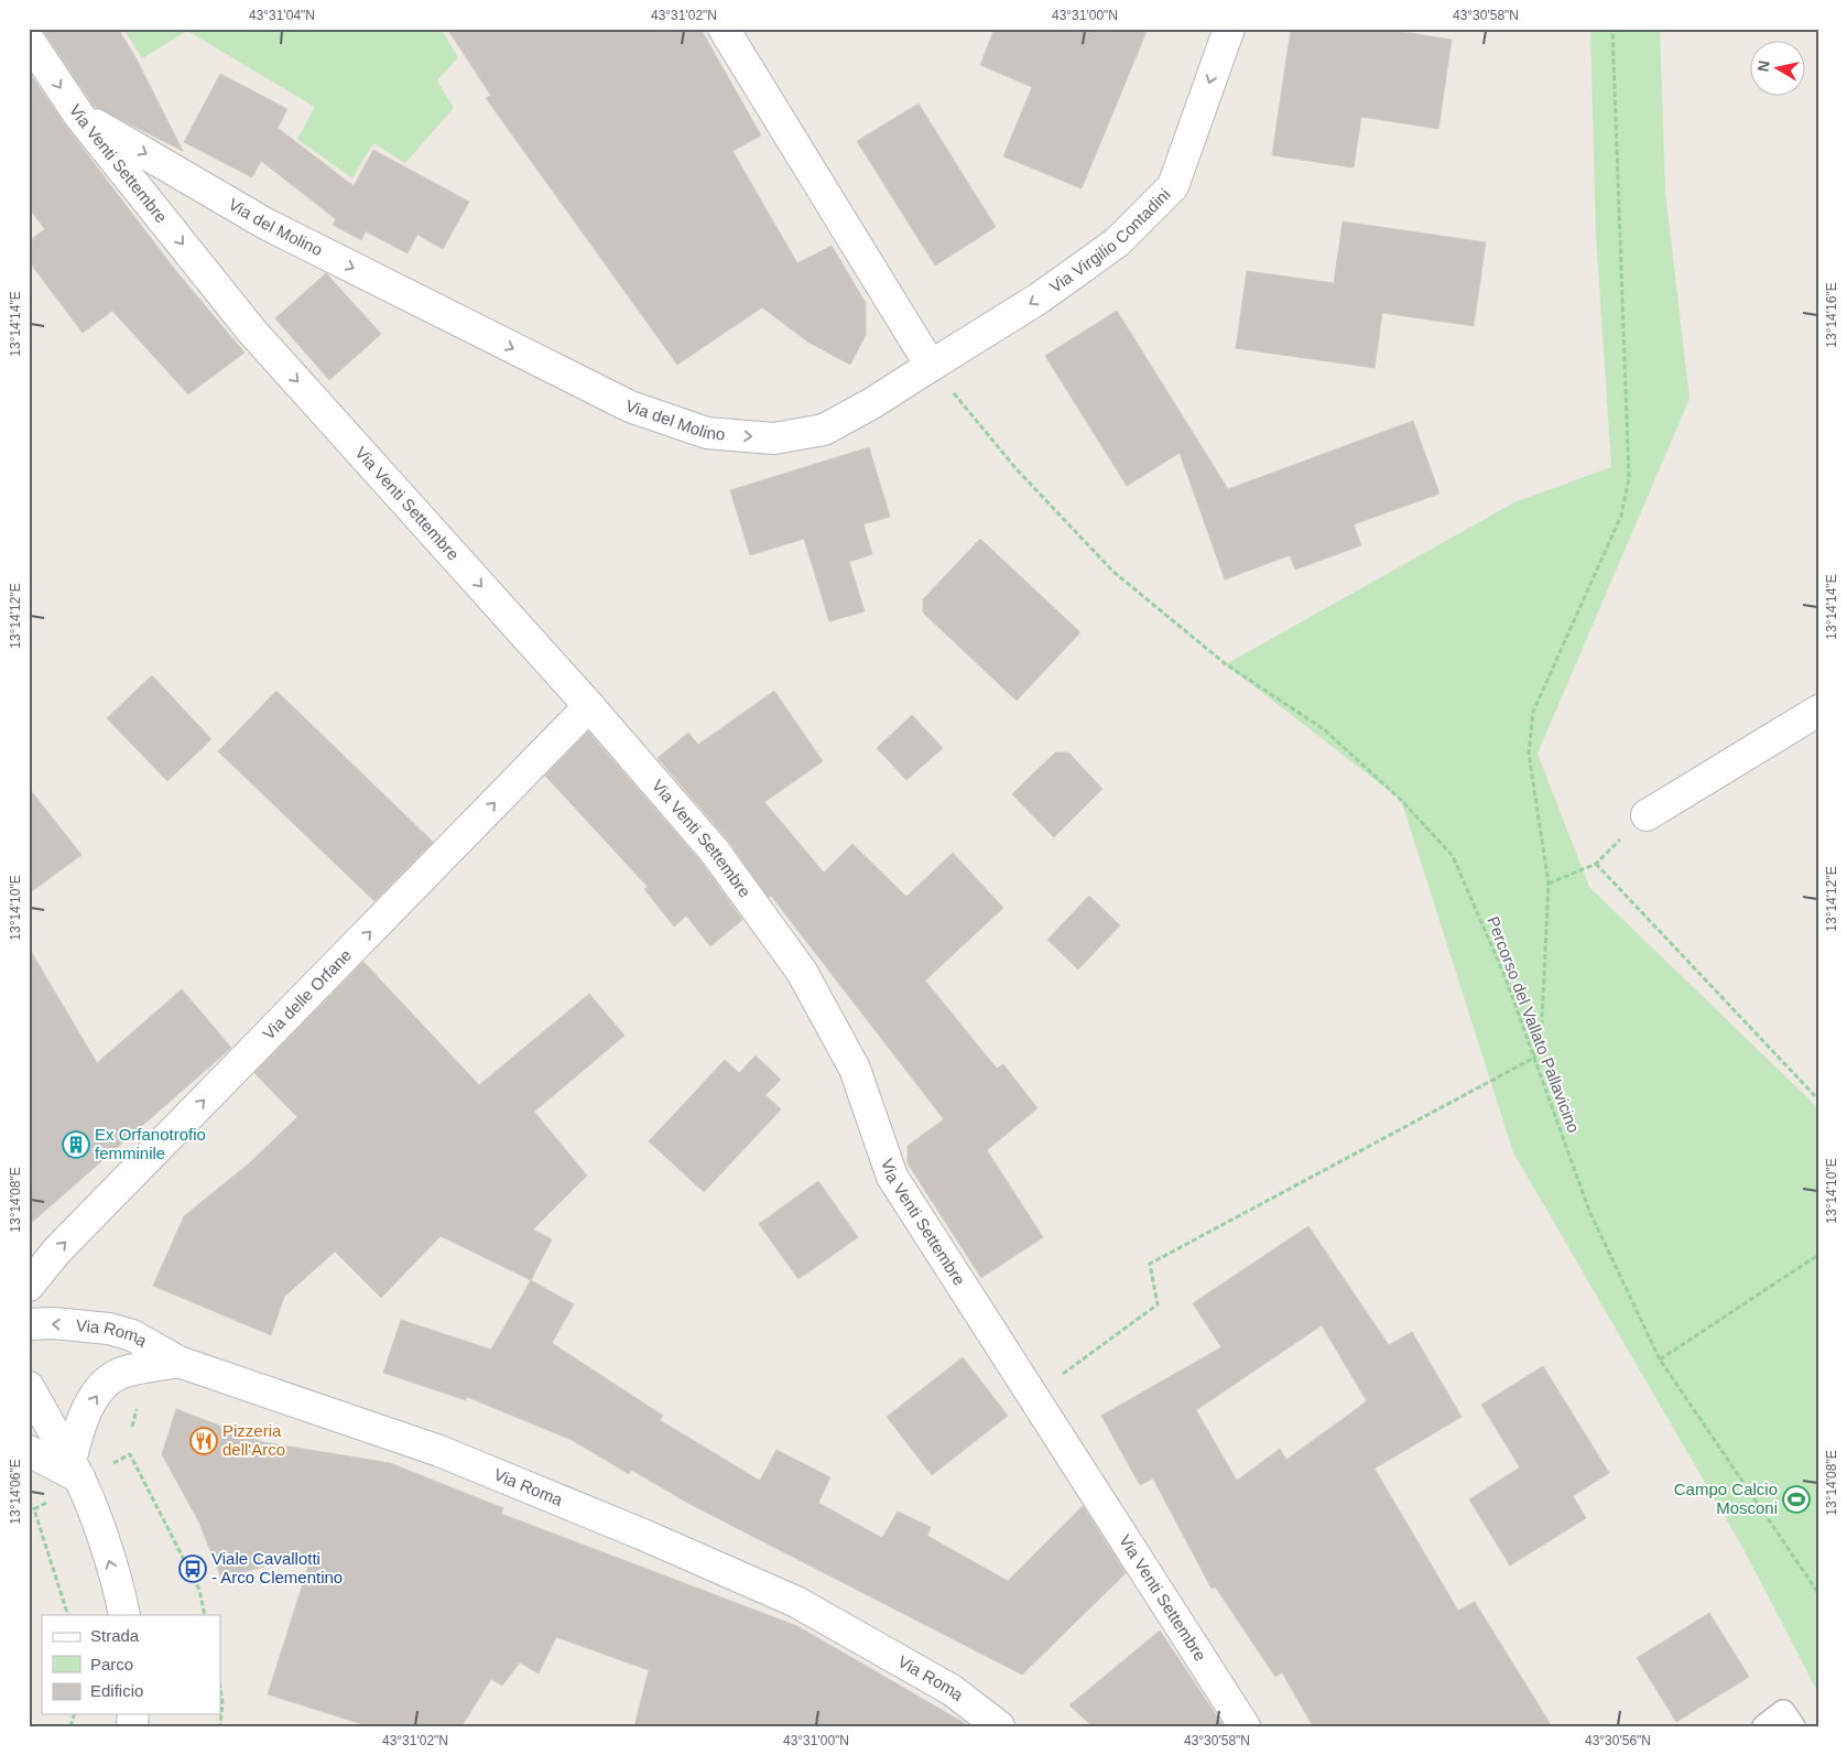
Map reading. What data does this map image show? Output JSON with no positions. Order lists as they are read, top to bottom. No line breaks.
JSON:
{"streets":{"street":["Via Venti Settembre","Via del Molino","Via Virgilio Contadini","Via delle Orfane","Via Roma"],"path":["Percorso del Vallato Pallavicino"]},"crossings":[["Via Venti Settembre","Via del Molino"],["Via Venti Settembre","Via delle Orfane"],["Via del Molino","Via Virgilio Contadini"],["Via del Molino","Percorso del Vallato Pallavicino"],["Via Virgilio Contadini","Percorso del Vallato Pallavicino"]],"one_way":["Via Venti Settembre","Via del Molino","Via Virgilio Contadini","Via delle Orfane"],"places":{"building":["Ex Orfanotrofio femminile"],"restaurant":["Pizzeria dell'Arco"],"sports":["Campo Calcio Mosconi"],"bus stop":["Viale Cavallotti - Arco Clementino"]},"legend":["Strada","Parco","Edificio"],"north":"left","coordinates":["43°31'04\"N","43°31'02\"N","43°31'00\"N","43°30'58\"N","13°14'16\"E","13°14'14\"E","13°14'12\"E","13°14'10\"E","13°14'08\"E","13°14'06\"E","43°30'56\"N"]}
